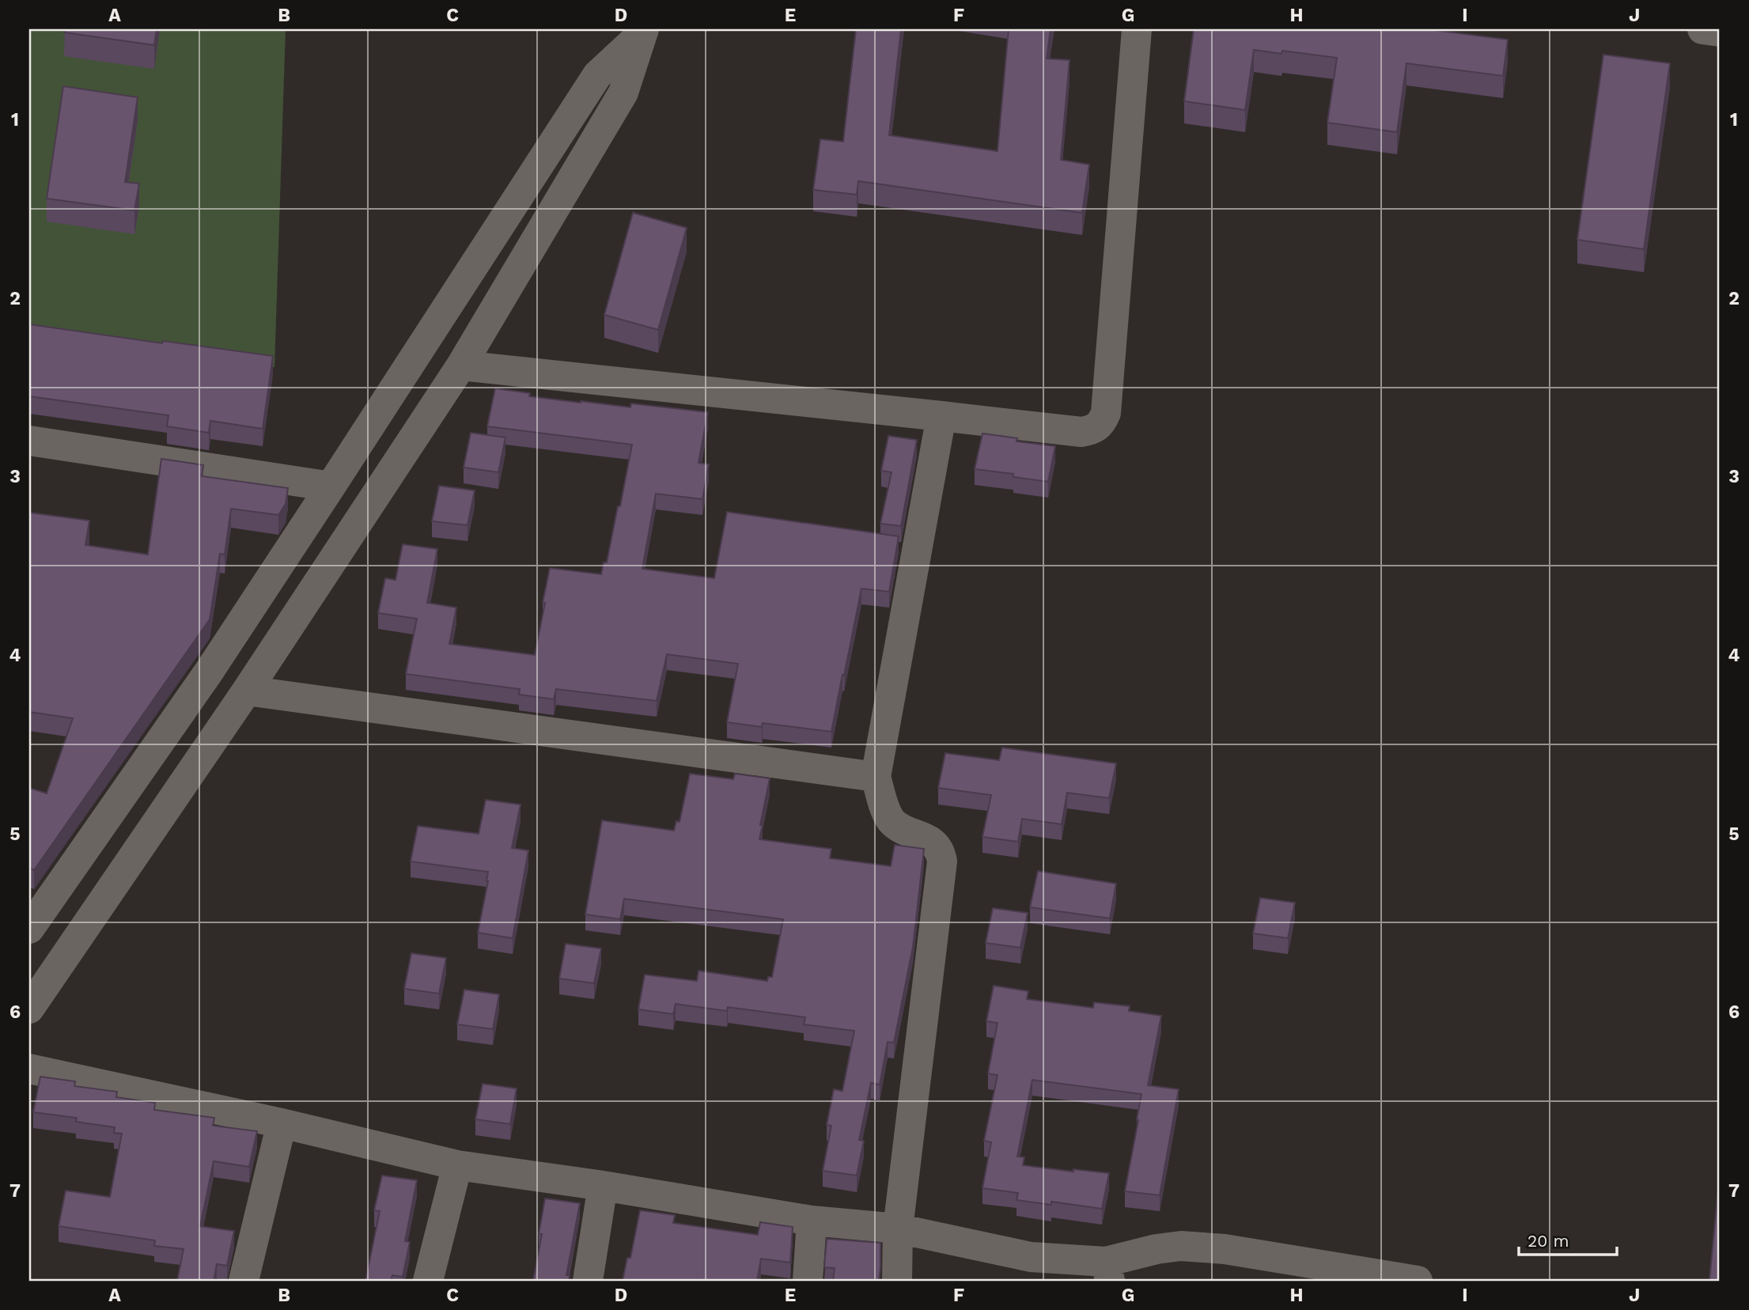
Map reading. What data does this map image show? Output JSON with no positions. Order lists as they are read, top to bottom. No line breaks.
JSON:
{"scale_bar":"20 m","grid":{"columns":["A","B","C","D","E","F","G","H","I","J"],"rows":["1","2","3","4","5","6","7"]}}
